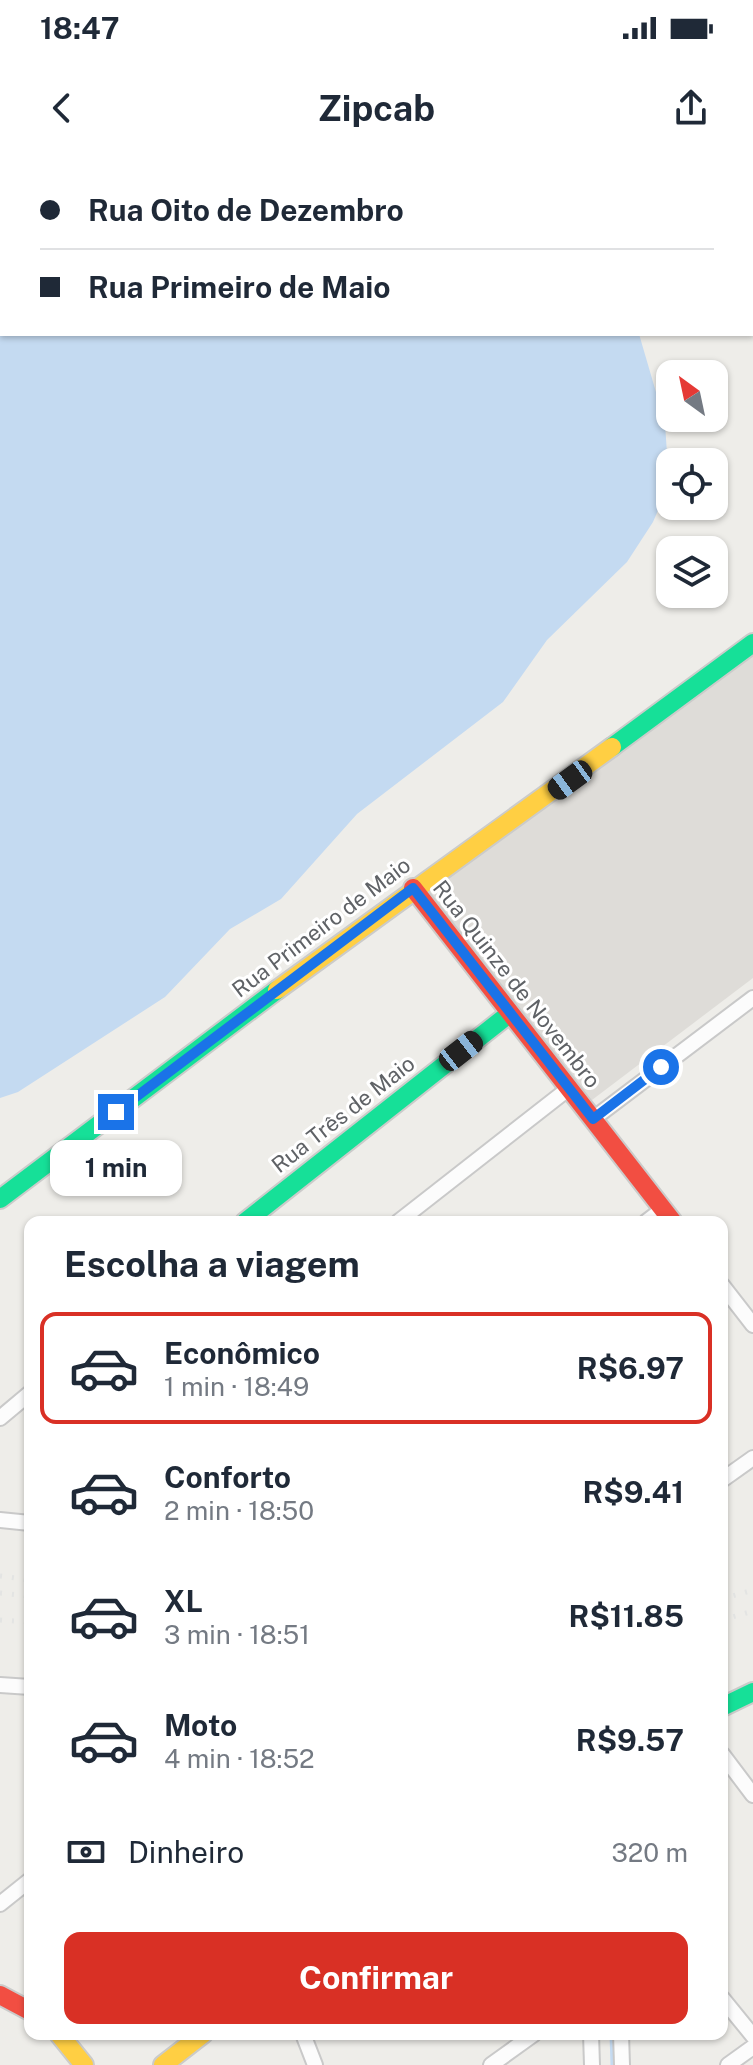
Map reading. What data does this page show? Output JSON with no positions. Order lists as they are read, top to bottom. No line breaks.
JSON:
{"streets":{"main road":["Rua Primeiro de Maio","Rua Quinze de Novembro","Rua Três de Maio"]},"crossings":[["Rua Primeiro de Maio","Rua Quinze de Novembro"],["Rua Quinze de Novembro","Rua Três de Maio"]],"north":"top left","page":{"status":"18:47","header":"Zipcab","banner":["Rua Oito de Dezembro","Rua Primeiro de Maio"],"bubble":"1 min","heading":"Escolha a viagem","list":[{"name":"Econômico","note":"1 min · 18:49","value":"R$6.97"},{"name":"Conforto","note":"2 min · 18:50","value":"R$9.41"},{"name":"XL","note":"3 min · 18:51","value":"R$11.85"},{"name":"Moto","note":"4 min · 18:52","value":"R$9.57"}],"pay":["Dinheiro","320 m"],"buttons":"Confirmar"}}
